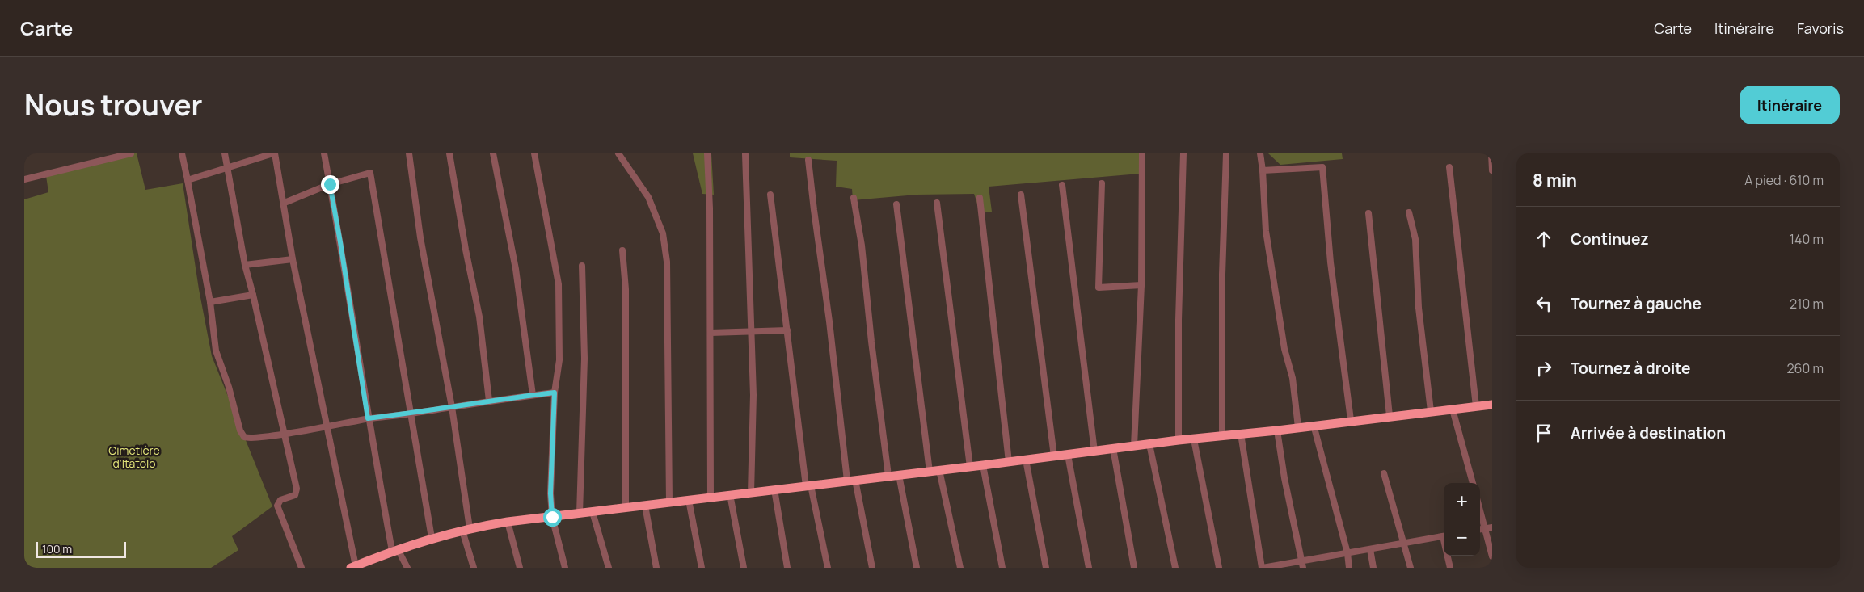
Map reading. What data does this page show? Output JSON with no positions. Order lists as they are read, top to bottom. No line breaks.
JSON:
{"parks":["Cimetière d'Itatolo"],"scale_bar":"100 m","page":{"header":"Carte","nav":["Carte","Itinéraire","Favoris"],"title":"Nous trouver","buttons":"Itinéraire","heading":["8 min","À pied · 610 m"],"list":[["Continuez","140 m"],["Tournez à gauche","210 m"],["Tournez à droite","260 m"],"Arrivée à destination"],"map_buttons":["+","−"],"scale":"100 m"}}
